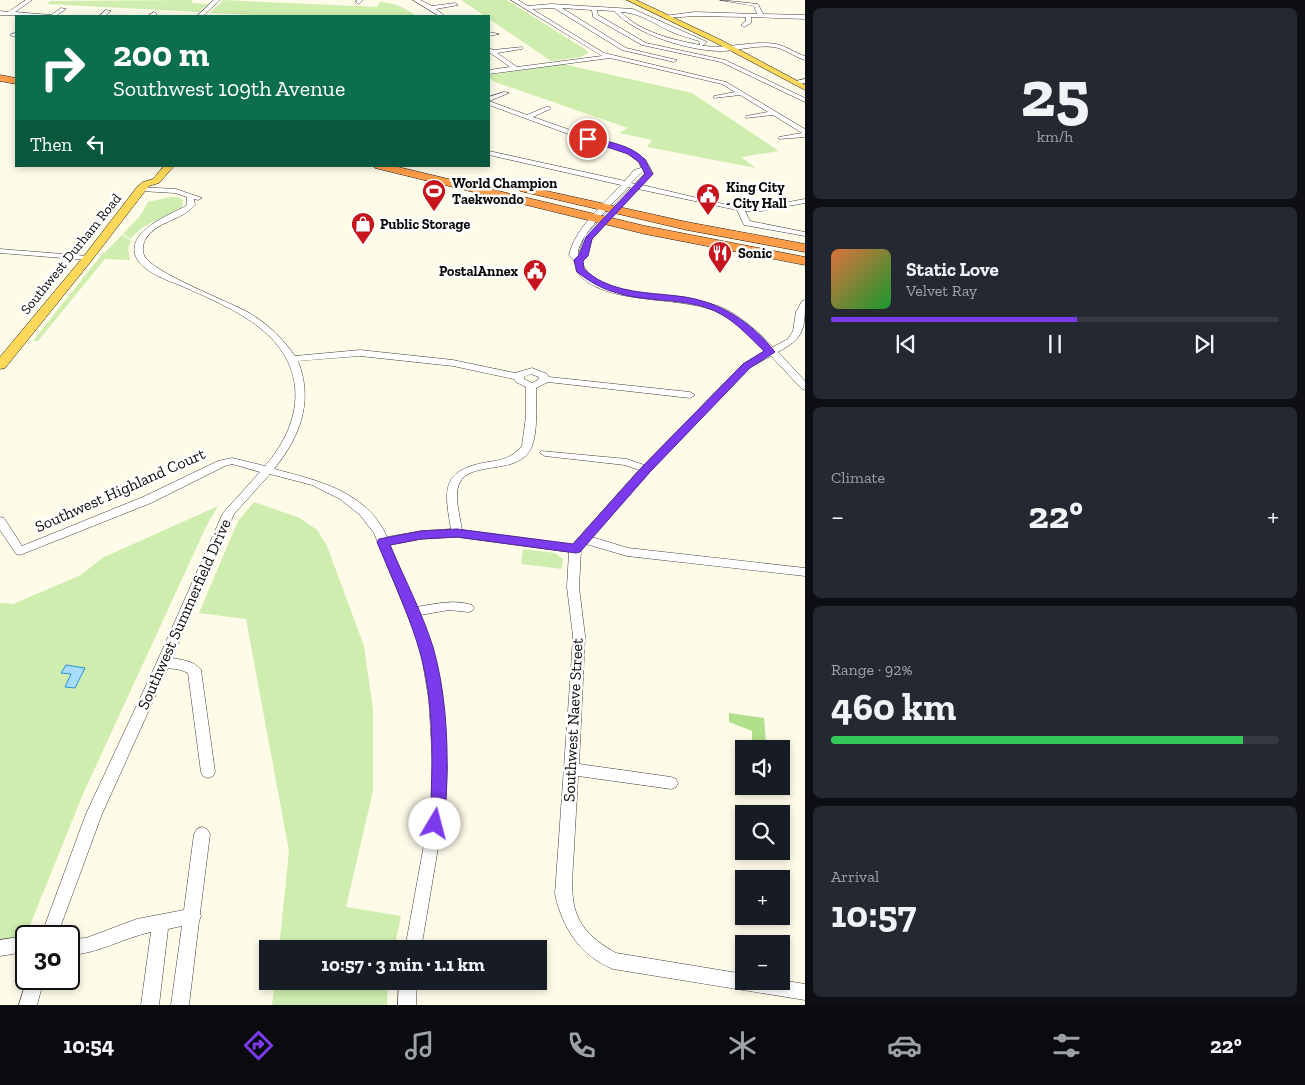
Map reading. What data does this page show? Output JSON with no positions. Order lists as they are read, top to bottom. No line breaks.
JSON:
{"streets":{"main road":["Southwest Durham Road"],"street":["Southwest Highland Court","Southwest Summerfield Drive","Southwest Naeve Street"]},"crossings":[["Southwest Durham Road","Southwest Summerfield Drive"],["Southwest Highland Court","Southwest Summerfield Drive"]],"places":{"sports":["World Champion Taekwondo"],"public building":["King City - City Hall","PostalAnnex"],"shop":["Public Storage"],"restaurant":["Sonic"]},"page":{"tile":[["25","km/h"],"Climate",["Range · 92%","460 km"],["Arrival","10:57"]],"turn":["200 m","Southwest 109th Avenue"],"then":"Then","song":["Static Love","Velvet Ray"],"heat":["−","22°","+"],"map_buttons":["+","−"],"limit":"30","trip":"10:57 · 3 min · 1.1 km","tabs":["10:54","22°"]}}
